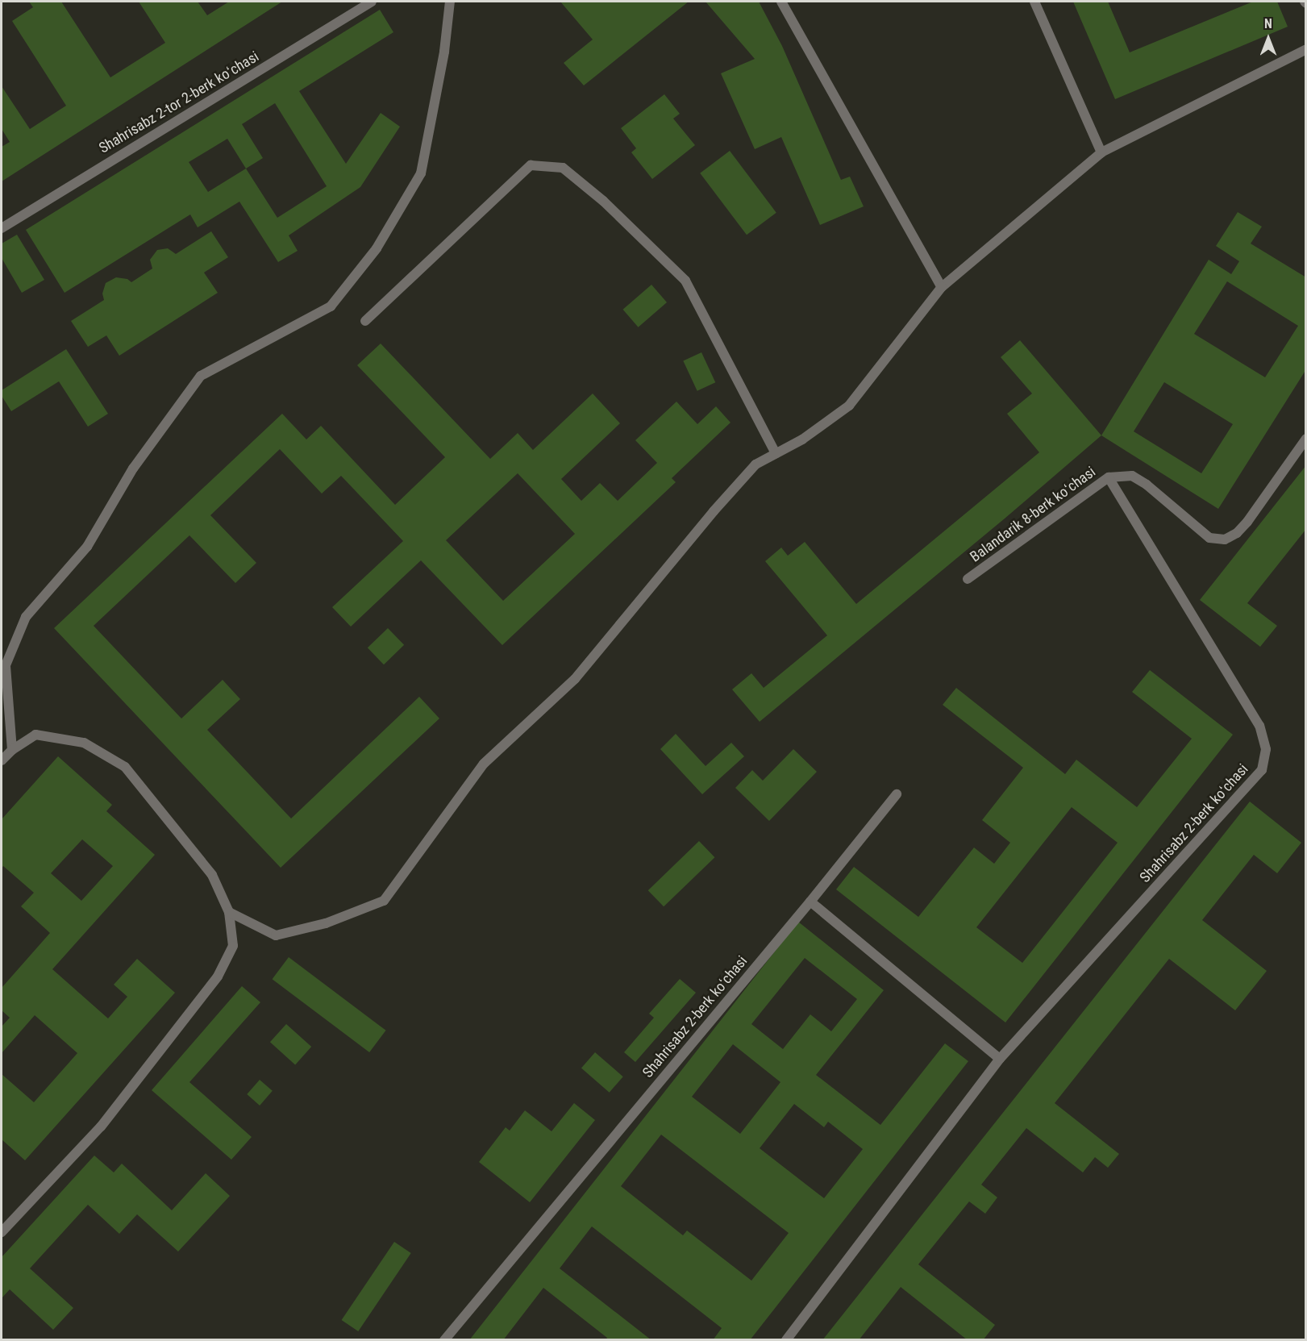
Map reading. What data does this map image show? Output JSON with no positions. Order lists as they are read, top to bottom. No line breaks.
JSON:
{"streets":{"street":["Shahrisabz 2-tor 2-berk koʻchasi","Balandarik 8-berk koʻchasi","Shahrisabz 2-berk koʻchasi"]},"crossings":[["Balandarik 8-berk koʻchasi","Shahrisabz 2-berk koʻchasi"]],"north":"top"}
